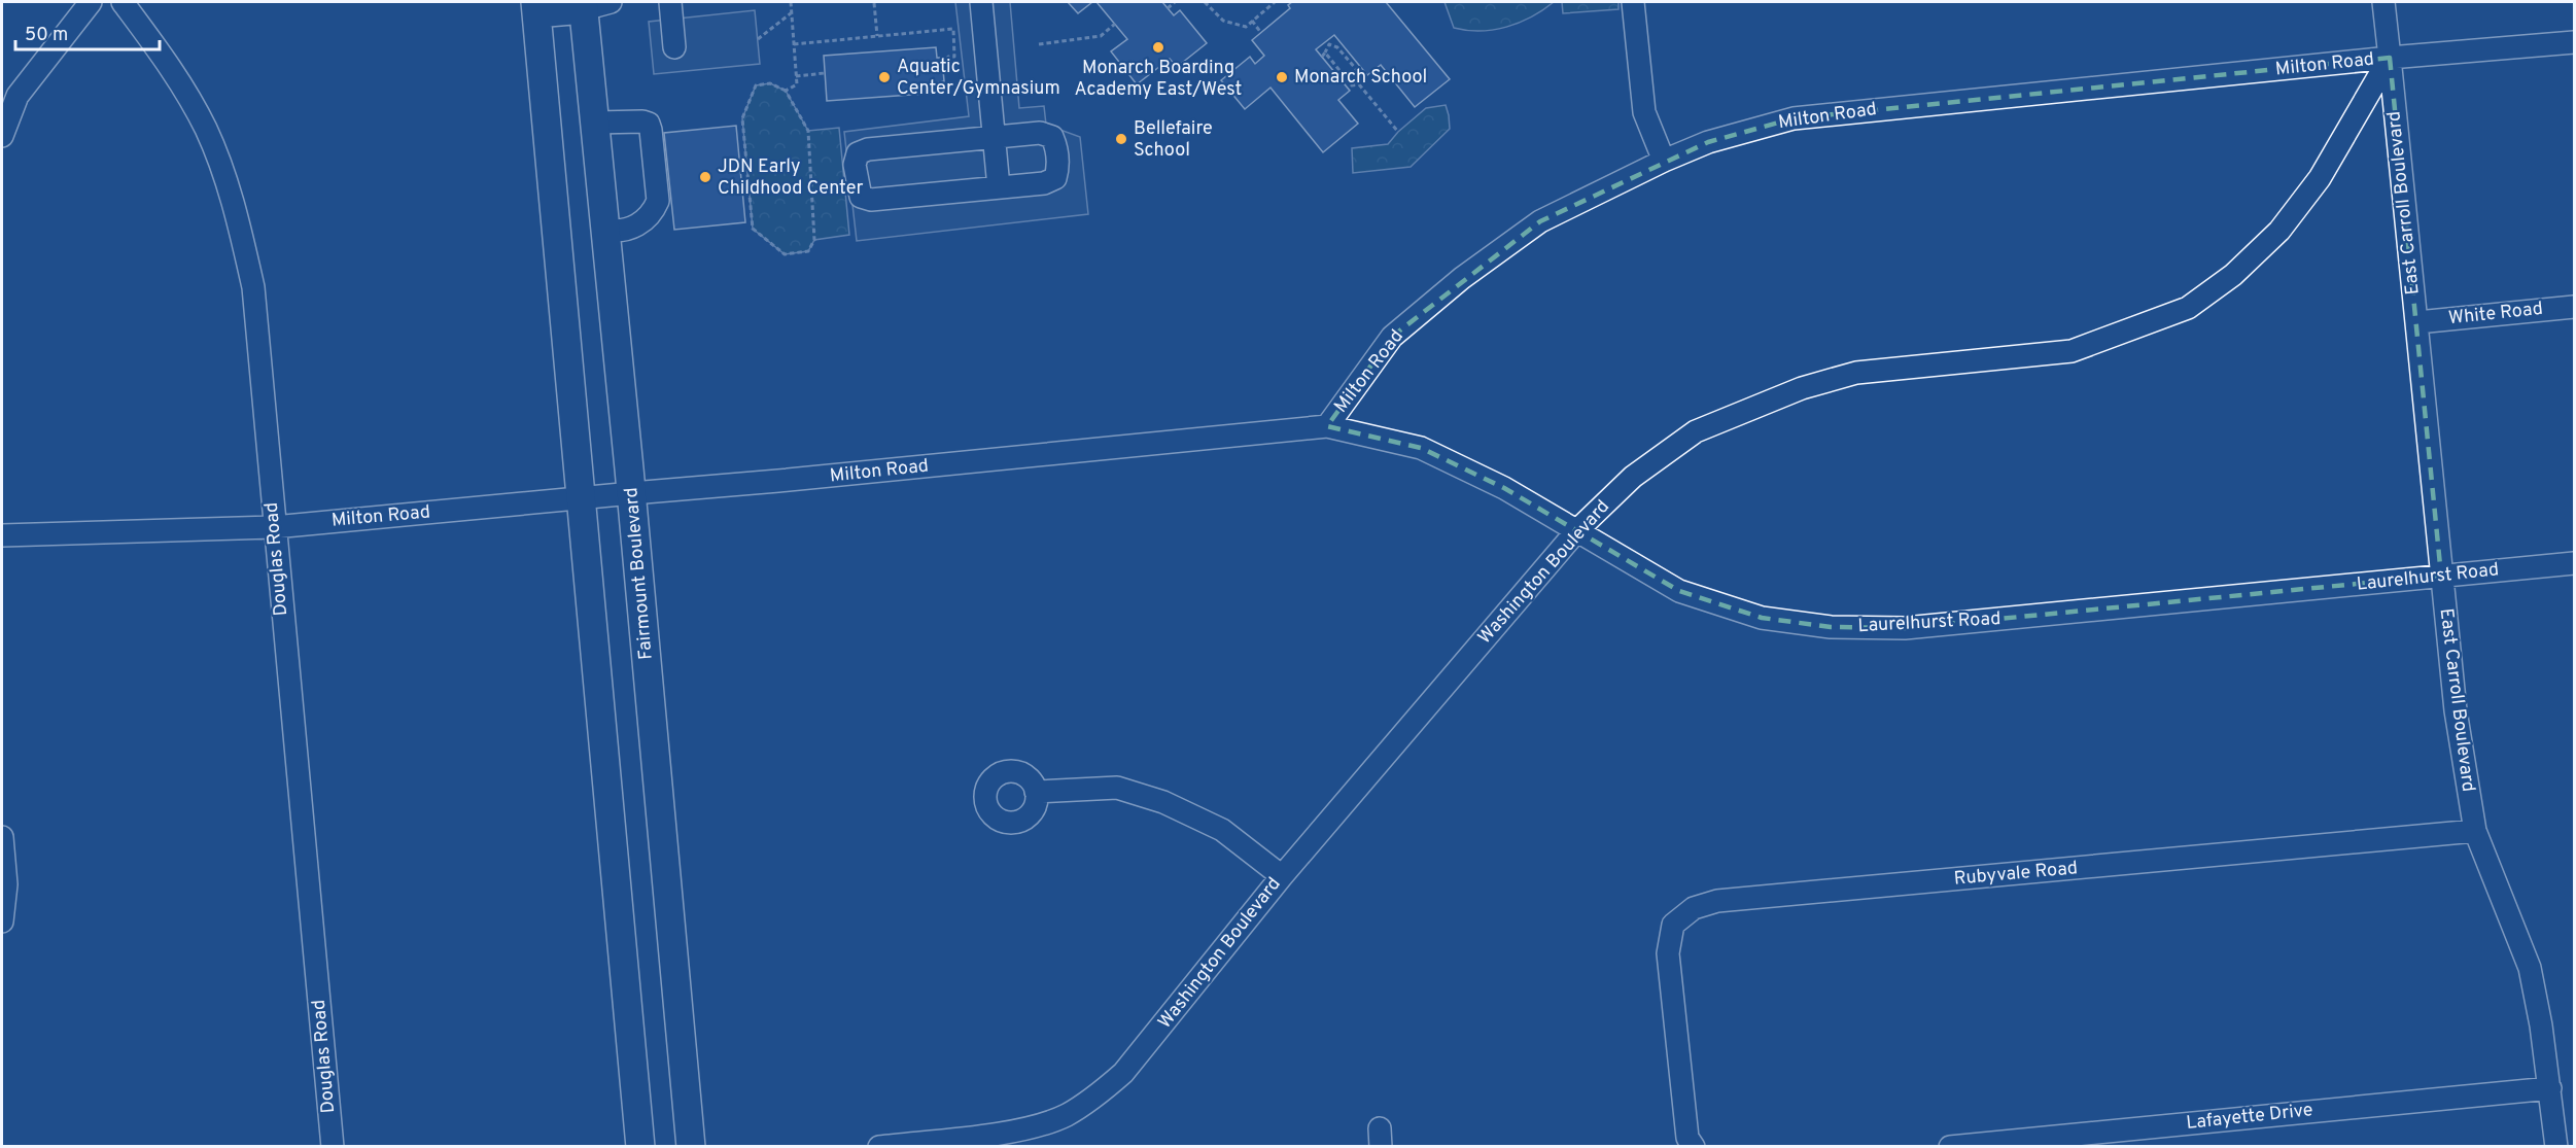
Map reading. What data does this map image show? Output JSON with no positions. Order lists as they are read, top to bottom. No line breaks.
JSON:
{"streets":{"main road":["Fairmount Boulevard"],"street":["Milton Road","East Carroll Boulevard","White Road","Douglas Road","Washington Boulevard","Laurelhurst Road","Rubyvale Road","Lafayette Drive"]},"crossings":[["Milton Road","East Carroll Boulevard"],["Milton Road","Douglas Road"],["Milton Road","Washington Boulevard"],["Milton Road","Fairmount Boulevard"],["Milton Road","Laurelhurst Road"],["East Carroll Boulevard","White Road"],["East Carroll Boulevard","Washington Boulevard"],["East Carroll Boulevard","Laurelhurst Road"],["East Carroll Boulevard","Rubyvale Road"],["East Carroll Boulevard","Lafayette Drive"],["Washington Boulevard","Laurelhurst Road"]],"places":["Monarch Boarding Academy East/West","Aquatic Center/Gymnasium","Monarch School","Bellefaire School","JDN Early Childhood Center"],"scale_bar":"50 m"}
